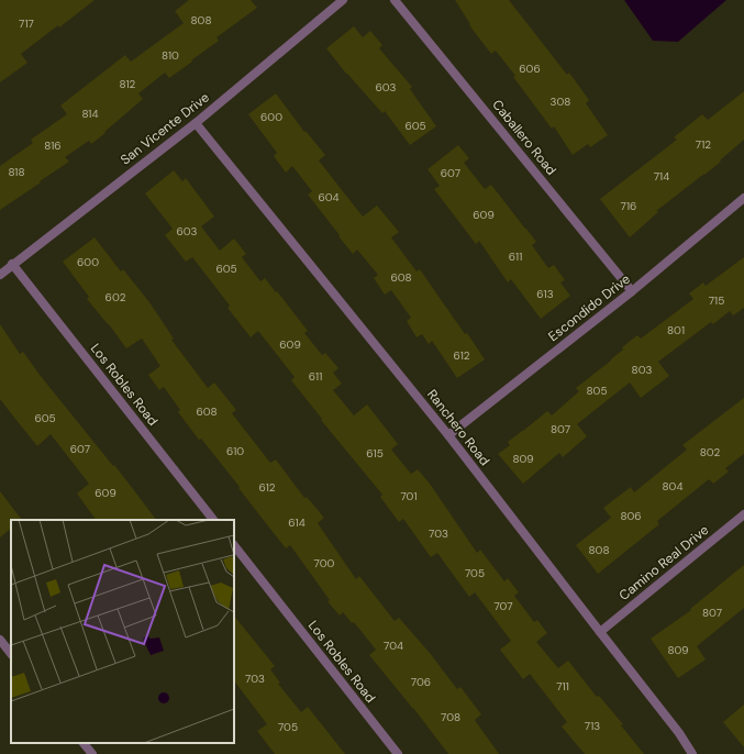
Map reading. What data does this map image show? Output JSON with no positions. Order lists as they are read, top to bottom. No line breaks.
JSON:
{"streets":{"street":["San Vicente Drive","Caballero Road","Escondido Drive","Los Robles Road","Ranchero Road","Camino Real Drive"]},"crossings":[["San Vicente Drive","Los Robles Road"],["San Vicente Drive","Ranchero Road"],["Caballero Road","Escondido Drive"],["Escondido Drive","Ranchero Road"],["Ranchero Road","Camino Real Drive"]],"house_numbers":["808","717","810","606","812","603","308","814","600","605","712","816","818","607","714","604","716","609","603","611","600","605","608","613","602","715","801","609","612","803","611","805","608","605","807","607","610","802","615","809","804","612","609","701","806","614","703","808","700","705","707","807","704","809","703","706","711","708","713","705"]}
